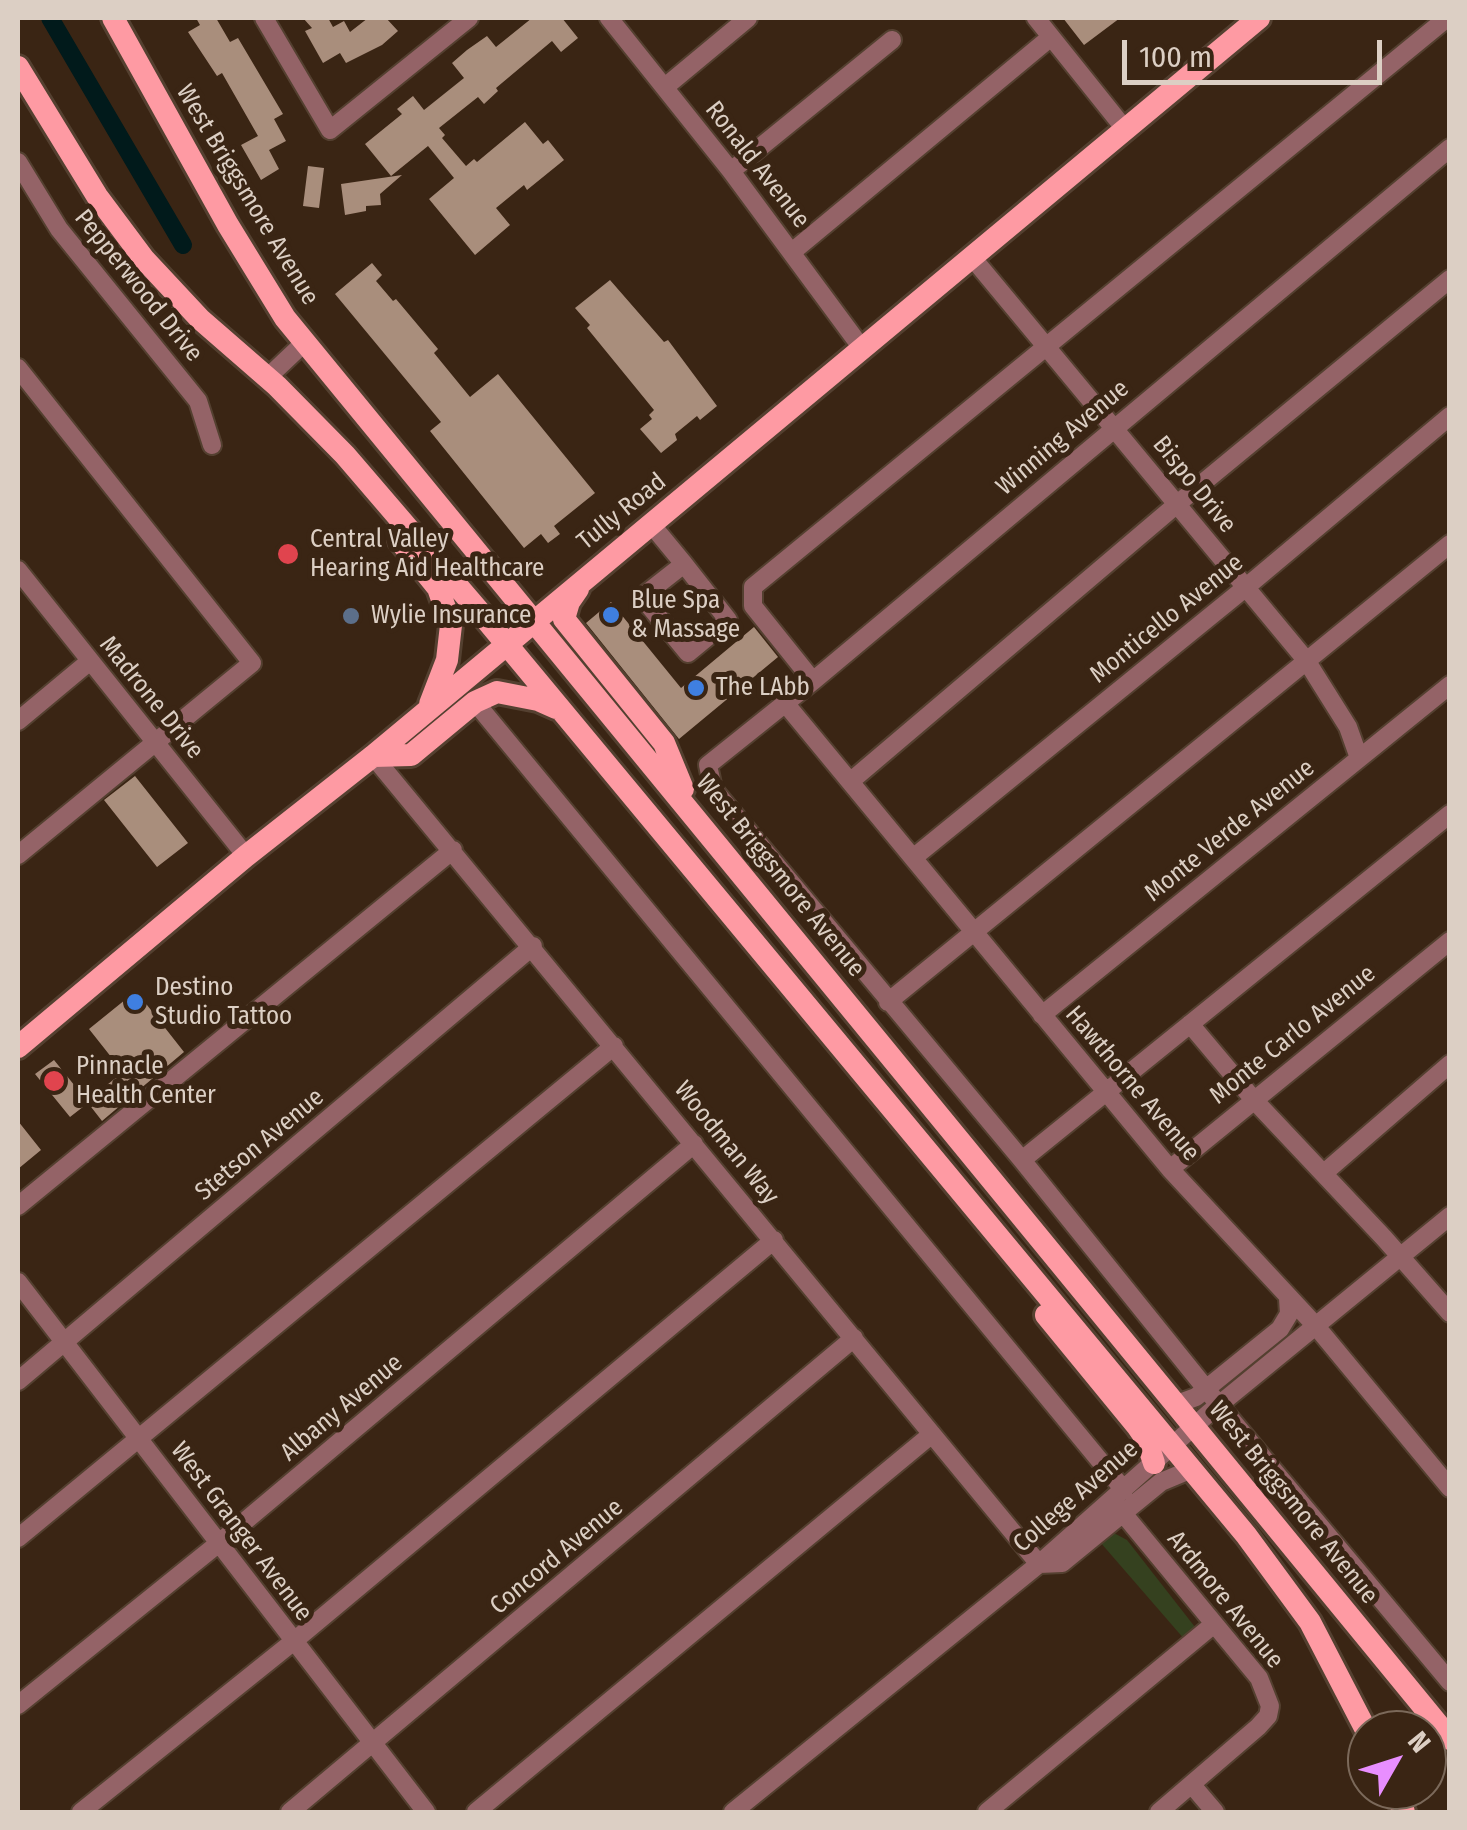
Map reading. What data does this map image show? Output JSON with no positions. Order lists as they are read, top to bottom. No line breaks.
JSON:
{"streets":{"main road":["West Briggsmore Avenue","Tully Road"],"street":["Ronald Avenue","Pepperwood Drive","Winning Avenue","Bispo Drive","Monticello Avenue","Madrone Drive","Monte Verde Avenue","Monte Carlo Avenue","Hawthorne Avenue","Woodman Way","Stetson Avenue","Albany Avenue","College Avenue","West Granger Avenue","Concord Avenue","Ardmore Avenue"]},"crossings":[["Ronald Avenue","Tully Road"],["West Briggsmore Avenue","Tully Road"],["West Briggsmore Avenue","College Avenue"],["Winning Avenue","Bispo Drive"],["Winning Avenue","Hawthorne Avenue"],["Bispo Drive","Tully Road"],["Bispo Drive","Monticello Avenue"],["Bispo Drive","Monte Verde Avenue"],["Tully Road","Madrone Drive"],["Tully Road","Woodman Way"],["Monticello Avenue","Hawthorne Avenue"],["Monte Verde Avenue","Hawthorne Avenue"],["Monte Carlo Avenue","Hawthorne Avenue"],["Hawthorne Avenue","College Avenue"],["Woodman Way","Stetson Avenue"],["Woodman Way","Albany Avenue"],["Woodman Way","College Avenue"],["Woodman Way","Concord Avenue"],["Stetson Avenue","West Granger Avenue"],["Albany Avenue","West Granger Avenue"],["College Avenue","Ardmore Avenue"],["West Granger Avenue","Concord Avenue"]],"places":["Central Valley Hearing Aid Healthcare","Blue Spa & Massage","Wylie Insurance","The LAbb","Destino Studio Tattoo","Pinnacle Health Center"],"scale_bar":"100 m","north":"top right"}
